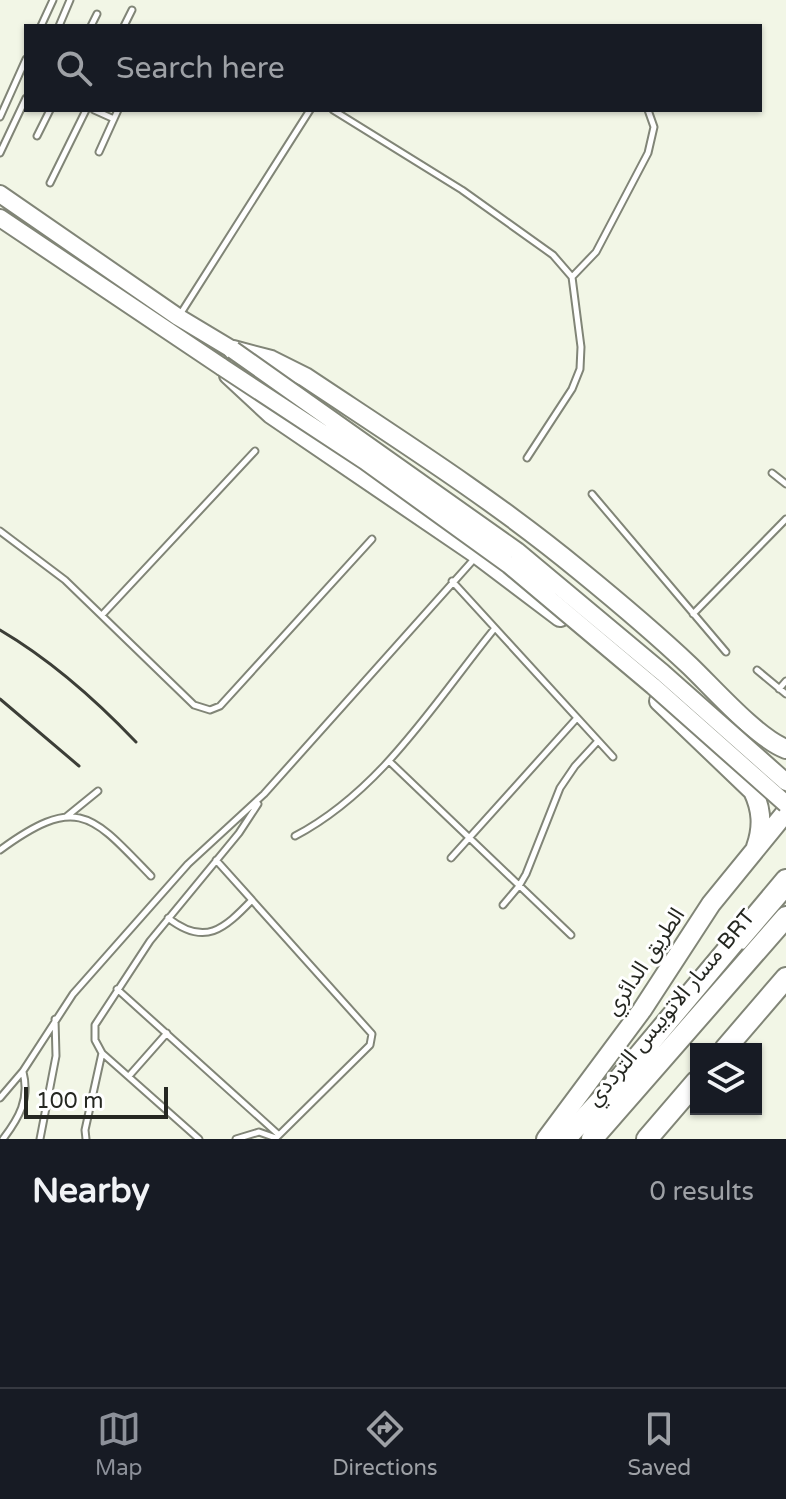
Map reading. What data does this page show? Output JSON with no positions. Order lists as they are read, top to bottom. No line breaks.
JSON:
{"streets":{"highway":["الطريق الدائري"],"lane":["مسار الاتوبيس الترددي BRT"]},"scale_bar":"100 m","page":{"search":"Search here","scale":"100 m","heading":["Nearby","0 results"],"nav":["Map","Directions","Saved"]}}
